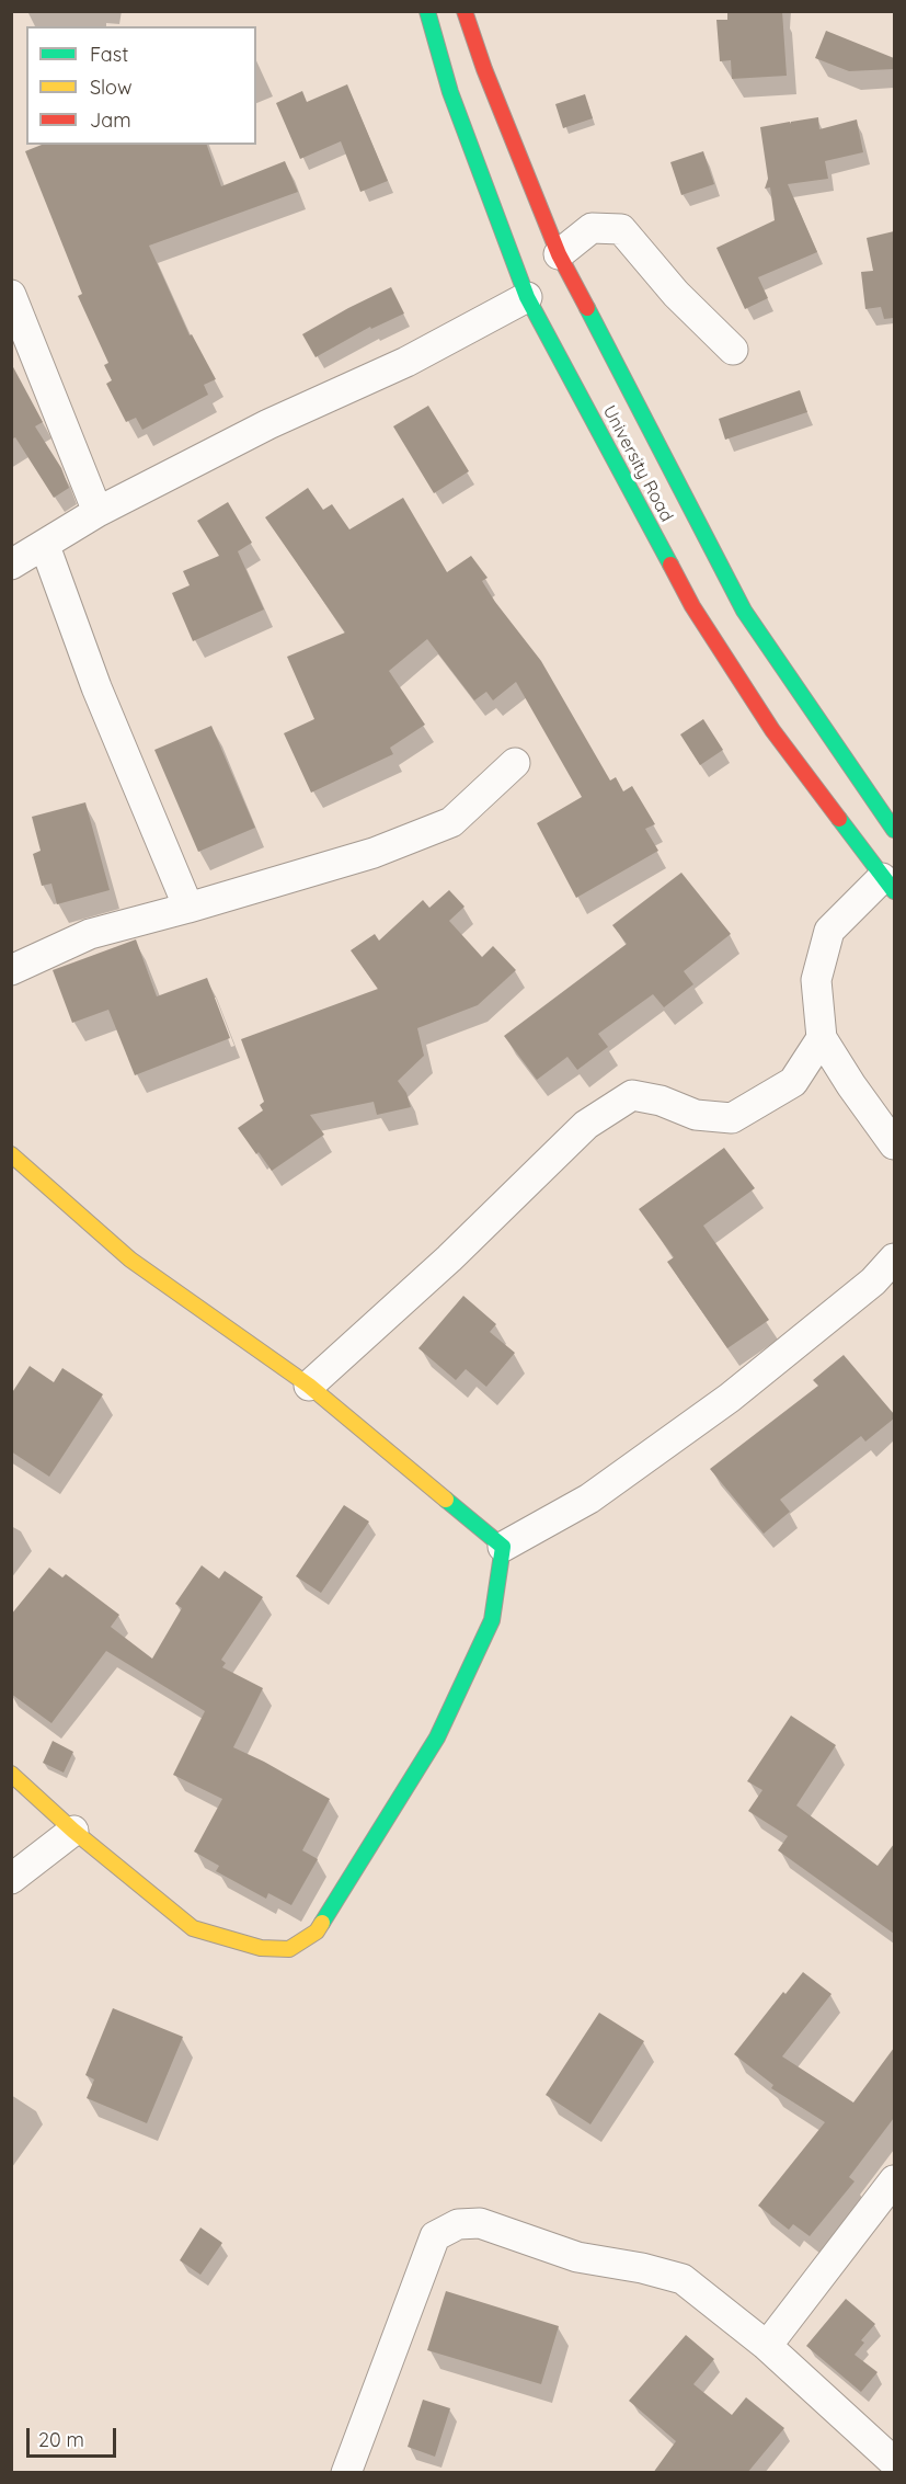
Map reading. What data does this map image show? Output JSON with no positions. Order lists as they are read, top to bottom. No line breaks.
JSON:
{"streets":{"main road":["University Road"]},"legend":["Fast","Slow","Jam"],"scale_bar":"20 m"}
